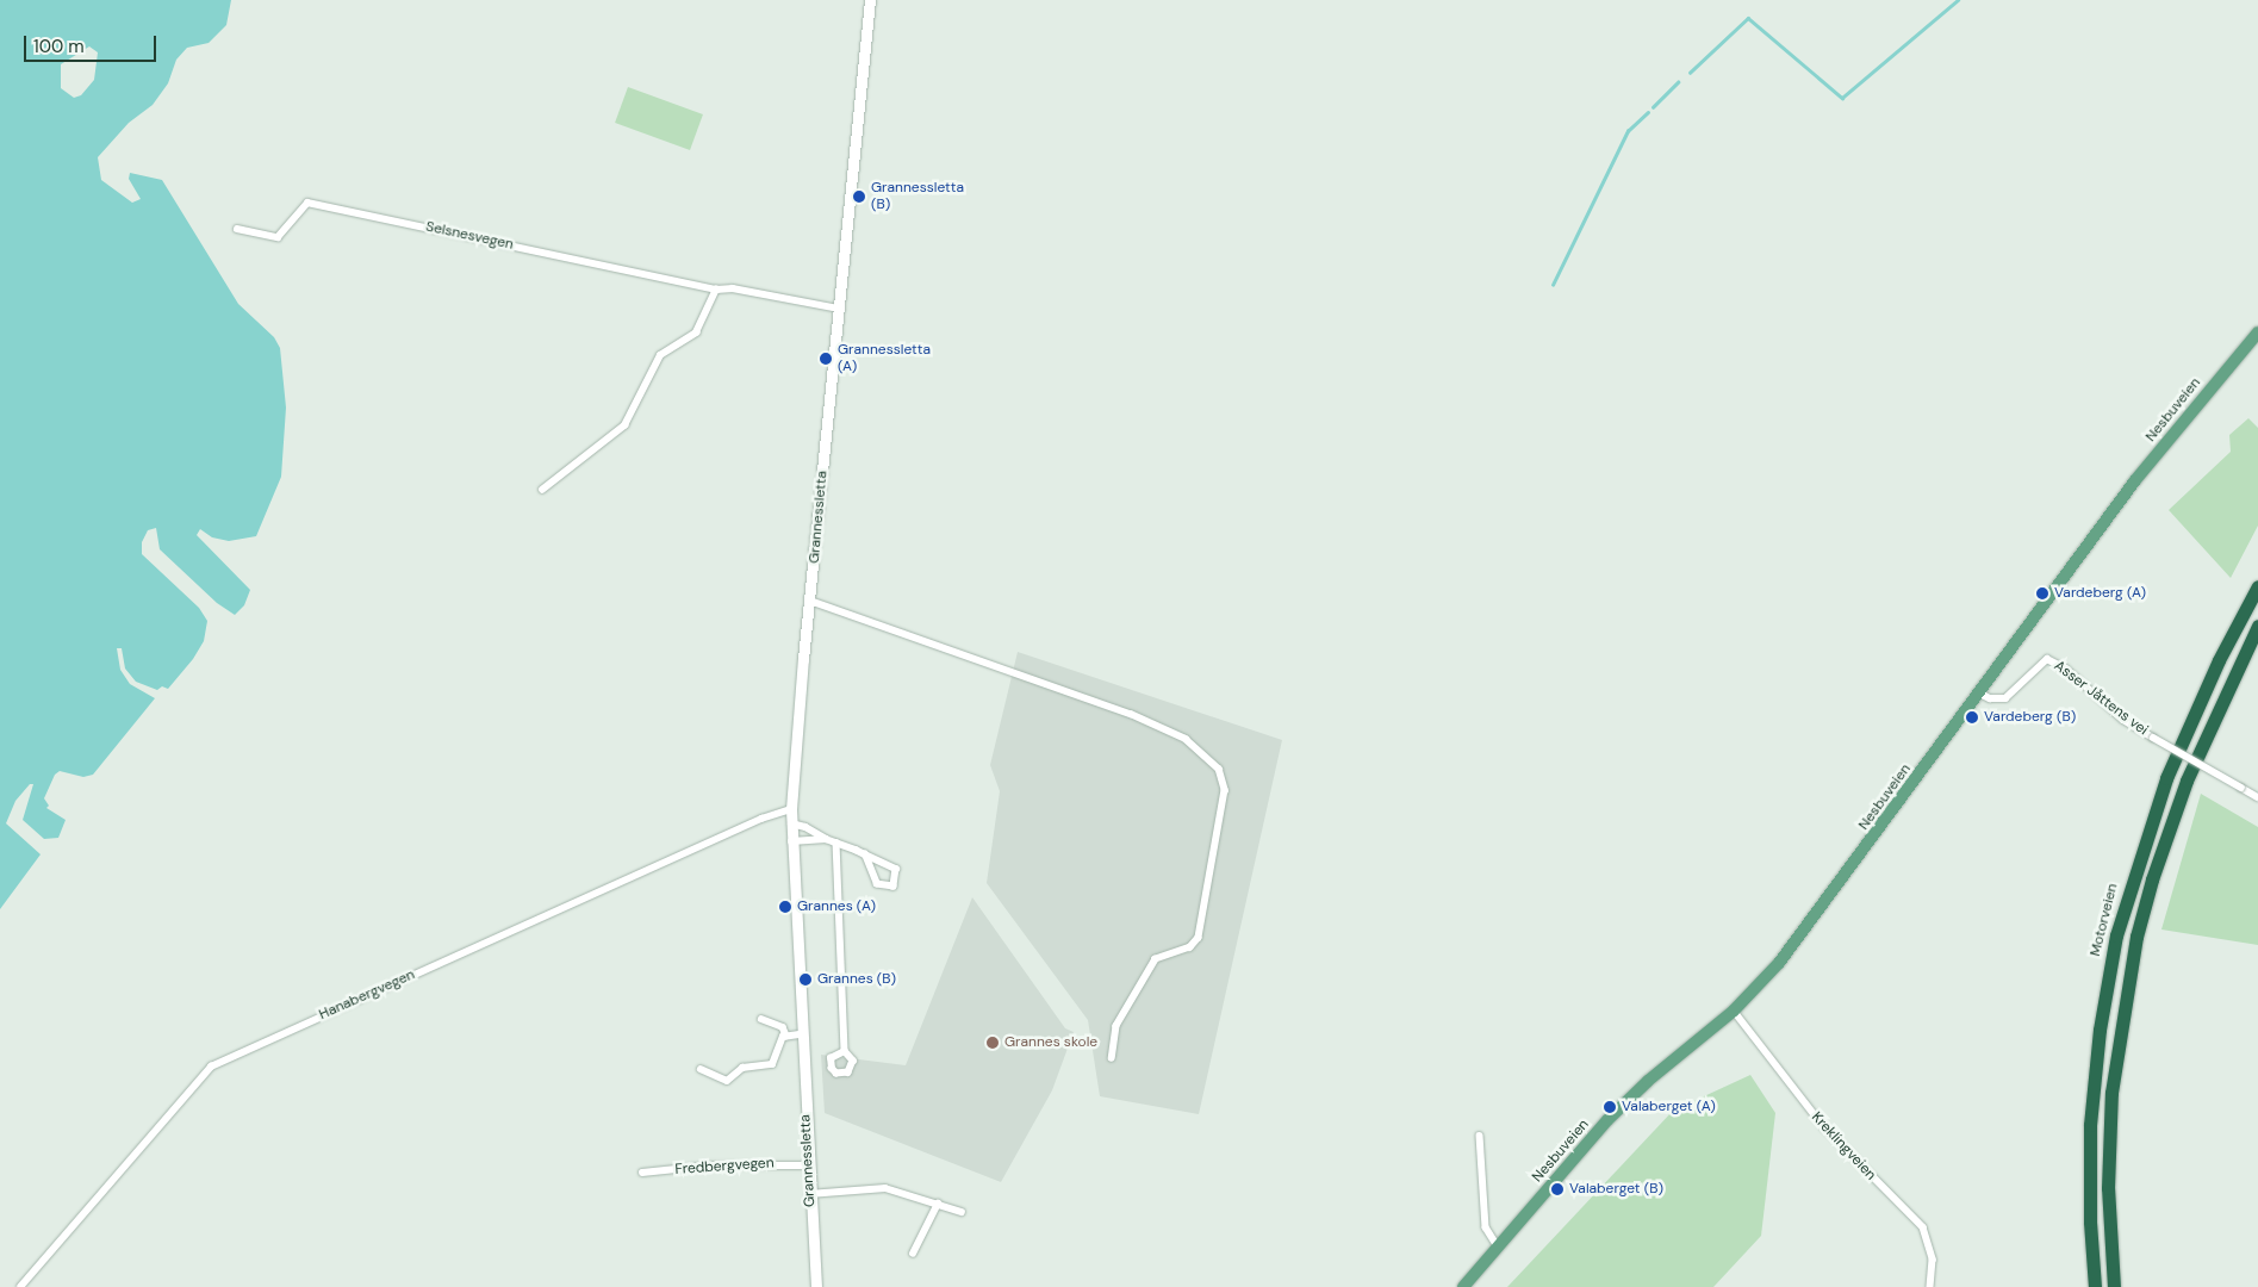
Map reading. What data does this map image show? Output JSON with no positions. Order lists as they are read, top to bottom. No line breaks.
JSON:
{"streets":{"highway":["Motorveien"],"main road":["Nesbuveien","Grannessletta"],"street":["Selsnesvegen","Asser Jåttens vei","Hanabergvegen","Kreklingveien","Fredbergvegen"]},"crossings":[["Selsnesvegen","Grannessletta"],["Nesbuveien","Asser Jåttens vei"],["Nesbuveien","Kreklingveien"],["Grannessletta","Hanabergvegen"],["Grannessletta","Fredbergvegen"]],"places":["Grannessletta (B)","Grannessletta (A)","Vardeberg (A)","Vardeberg (B)","Grannes (A)","Grannes (B)","Grannes skole","Valaberget (A)","Valaberget (B)"],"scale_bar":"100 m"}
